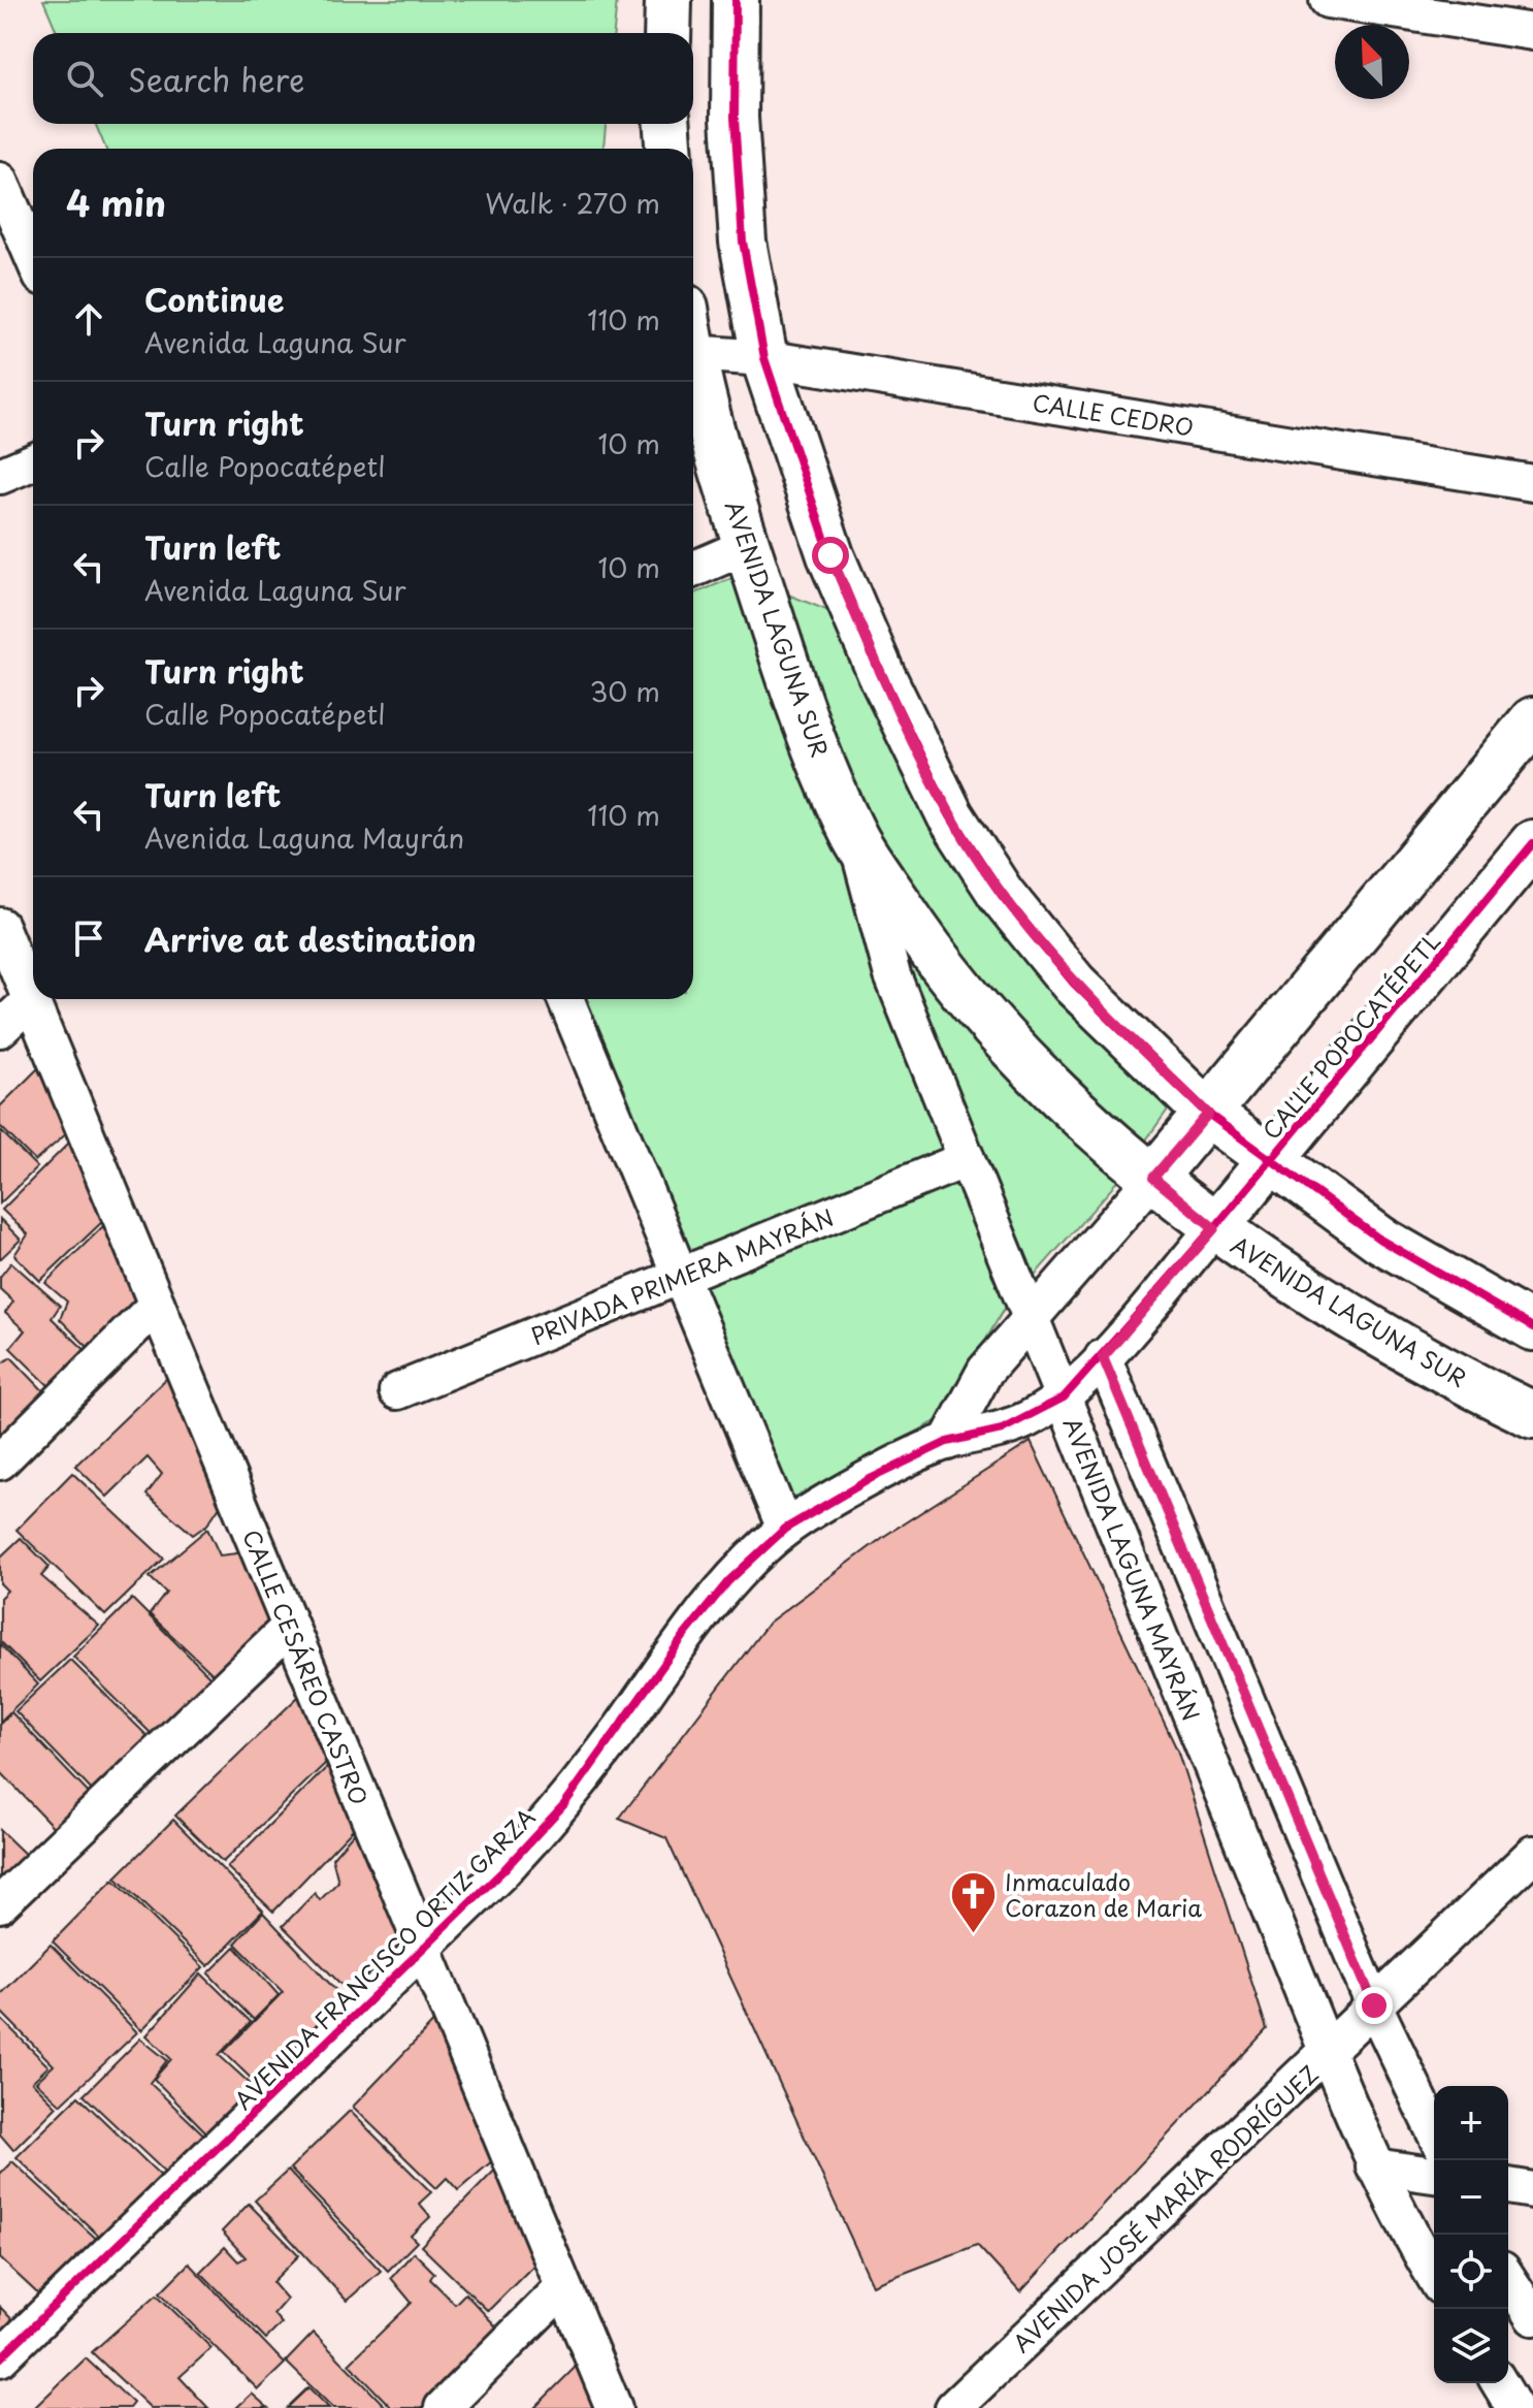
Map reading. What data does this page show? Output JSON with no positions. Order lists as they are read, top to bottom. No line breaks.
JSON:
{"streets":{"street":["CALLE CEDRO","AVENIDA LAGUNA SUR","CALLE POPOCATÉPETL","PRIVADA PRIMERA MAYRÁN","AVENIDA LAGUNA MAYRÁN","CALLE CESÁREO CASTRO","AVENIDA FRANCISCO ORTIZ GARZA","AVENIDA JOSÉ MARÍA RODRÍGUEZ"]},"crossings":[["AVENIDA LAGUNA SUR","CALLE POPOCATÉPETL"],["AVENIDA LAGUNA SUR","AVENIDA LAGUNA MAYRÁN"],["CALLE POPOCATÉPETL","AVENIDA LAGUNA MAYRÁN"],["CALLE POPOCATÉPETL","AVENIDA FRANCISCO ORTIZ GARZA"],["PRIVADA PRIMERA MAYRÁN","AVENIDA LAGUNA MAYRÁN"],["AVENIDA LAGUNA MAYRÁN","AVENIDA FRANCISCO ORTIZ GARZA"],["AVENIDA LAGUNA MAYRÁN","AVENIDA JOSÉ MARÍA RODRÍGUEZ"],["CALLE CESÁREO CASTRO","AVENIDA FRANCISCO ORTIZ GARZA"]],"places":{"church":["Inmaculado Corazon de Maria"]},"north":"top left","page":{"search":"Search here","heading":["4 min","Walk · 270 m"],"list":[["Continue","Avenida Laguna Sur","110 m"],["Turn right","Calle Popocatépetl","10 m"],["Turn left","Avenida Laguna Sur","10 m"],["Turn right","Calle Popocatépetl","30 m"],["Turn left","Avenida Laguna Mayrán","110 m"],"Arrive at destination"],"map_buttons":["+","−"]}}
